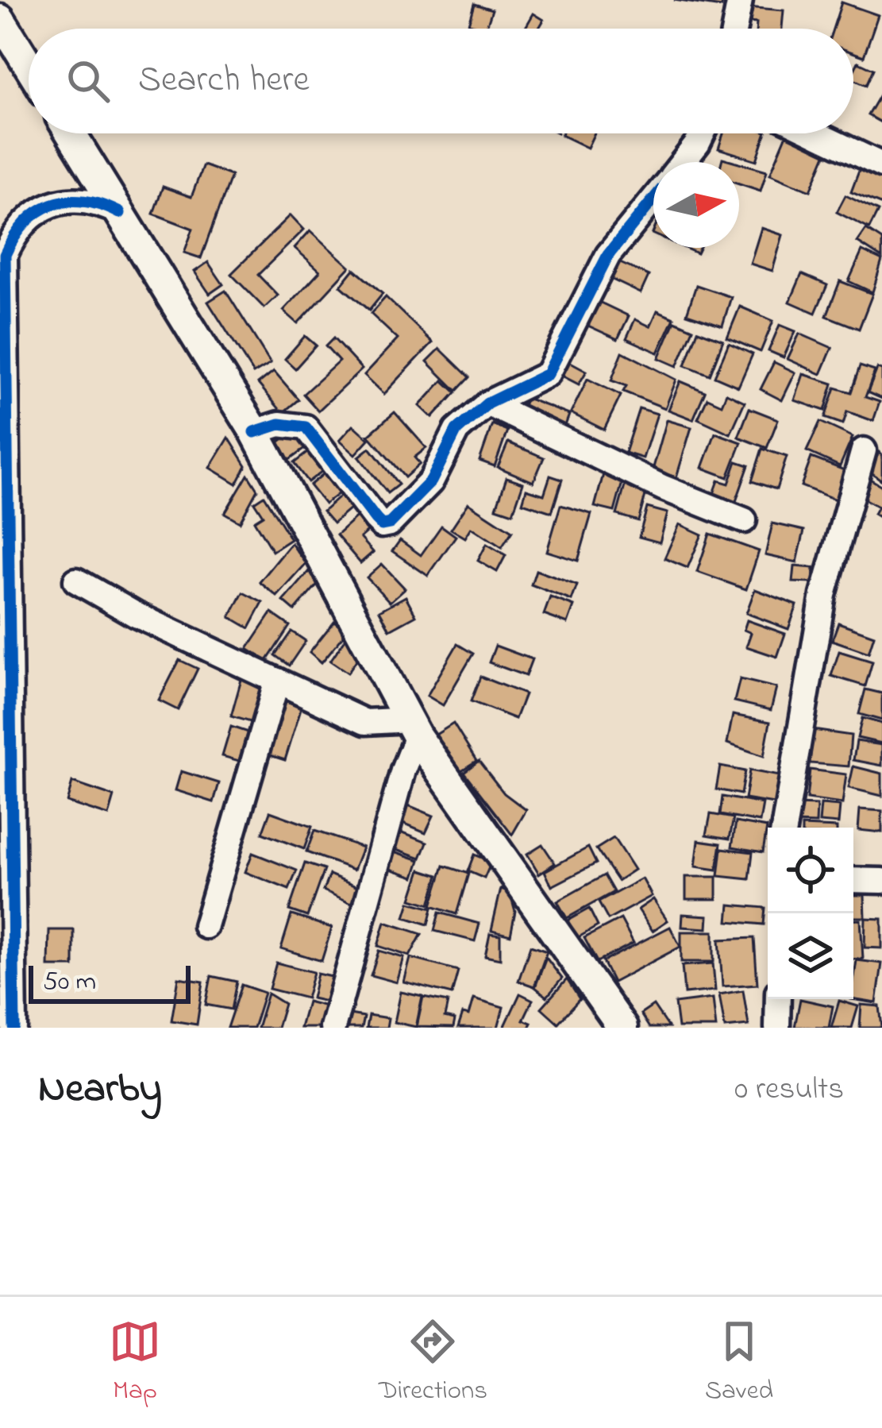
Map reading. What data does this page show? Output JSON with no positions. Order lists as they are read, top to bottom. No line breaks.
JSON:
{"scale_bar":"50 m","north":"right","page":{"search":"Search here","scale":"50 m","heading":["Nearby","0 results"],"nav":["Map","Directions","Saved"]}}
